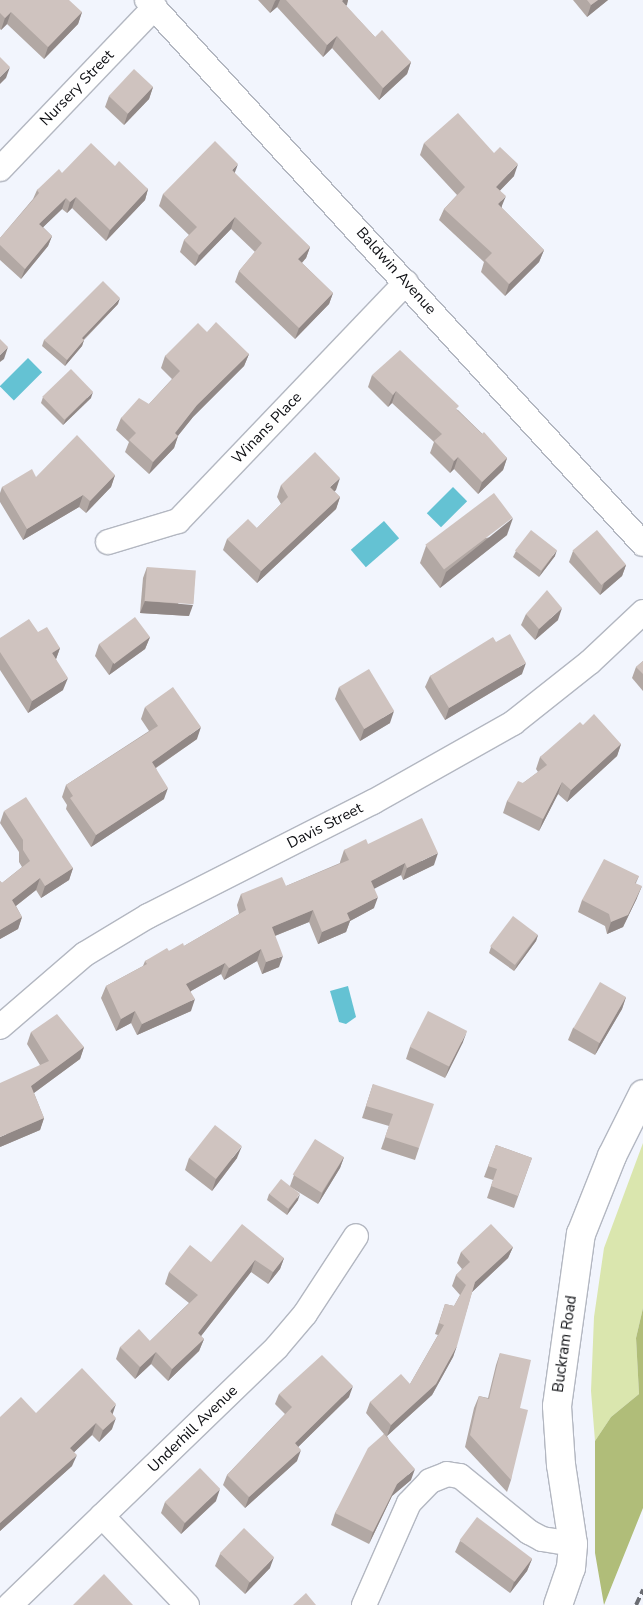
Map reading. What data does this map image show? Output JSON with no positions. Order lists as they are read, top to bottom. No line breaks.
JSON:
{"streets":{"main road":["Buckram Road"],"street":["Nursery Street","Baldwin Avenue","Winans Place","Davis Street","Underhill Avenue"]},"crossings":[["Nursery Street","Baldwin Avenue"],["Baldwin Avenue","Winans Place"]]}
